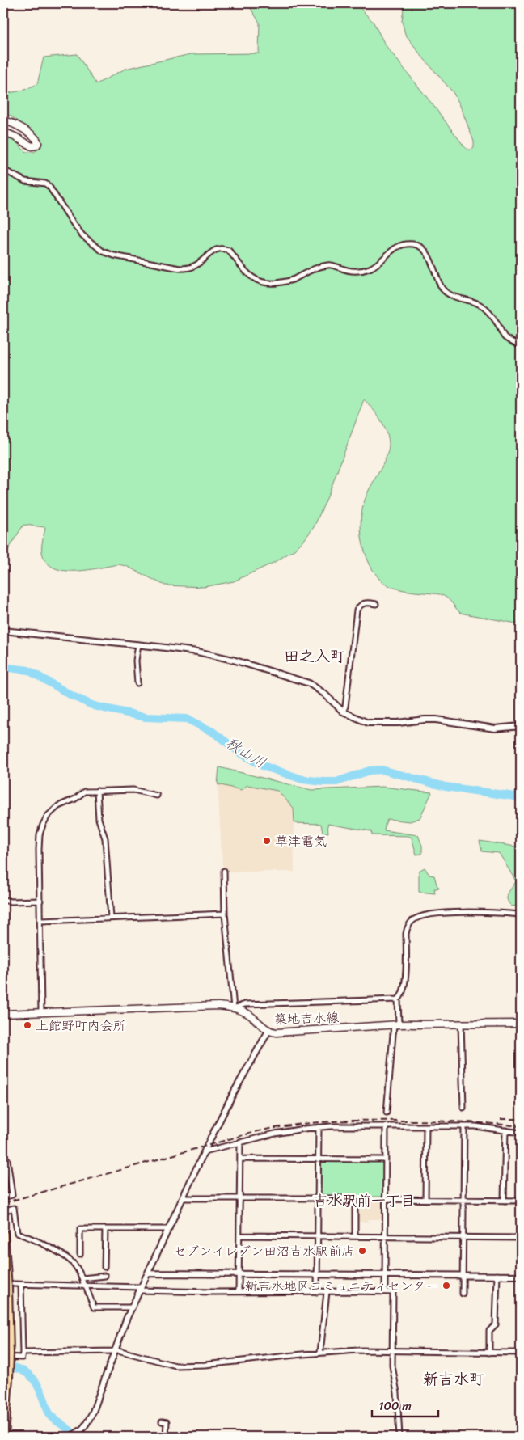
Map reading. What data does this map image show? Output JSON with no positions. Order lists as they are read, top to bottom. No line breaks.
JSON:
{"streets":{"main road":["築地吉水線"]},"districts":["田之入町","吉水駅前一丁目","新吉水町"],"water":["秋山川"],"places":["草津電気","上館野町内会所","セブンイレブン田沼吉水駅前店","新吉水地区コミュニティセンター"],"scale_bar":"100 m"}
